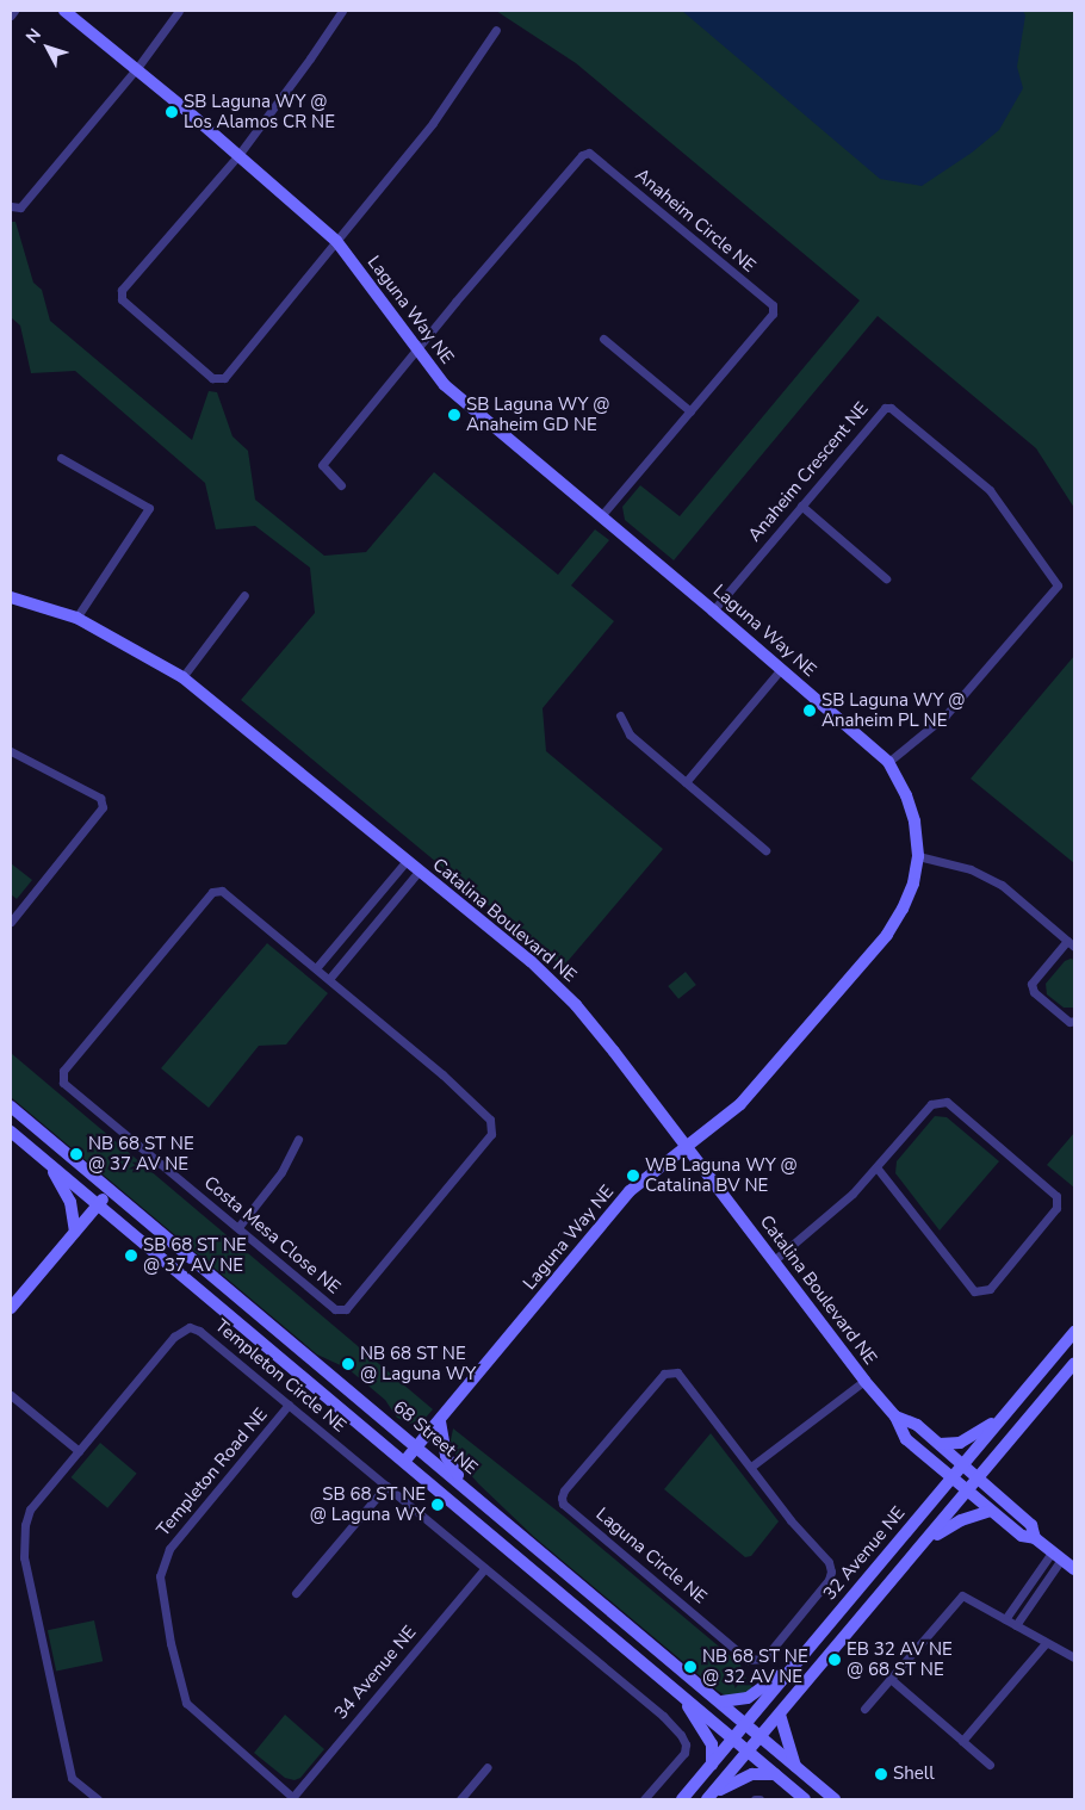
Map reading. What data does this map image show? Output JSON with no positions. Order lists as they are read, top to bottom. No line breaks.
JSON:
{"streets":{"street":["Anaheim Circle NE","Laguna Way NE","Anaheim Crescent NE","Catalina Boulevard NE","Costa Mesa Close NE","Templeton Circle NE","68 Street NE","Templeton Road NE","32 Avenue NE","Laguna Circle NE","34 Avenue NE"]},"crossings":[["Anaheim Circle NE","Laguna Way NE"],["Laguna Way NE","Anaheim Crescent NE"],["Laguna Way NE","Catalina Boulevard NE"],["Laguna Way NE","68 Street NE"],["Catalina Boulevard NE","32 Avenue NE"],["Templeton Circle NE","Templeton Road NE"],["Templeton Circle NE","34 Avenue NE"],["68 Street NE","32 Avenue NE"],["Templeton Road NE","34 Avenue NE"]],"places":["SB Laguna WY @ Los Alamos CR NE","SB Laguna WY @ Anaheim GD NE","SB Laguna WY @ Anaheim PL NE","NB 68 ST NE @ 37 AV NE","WB Laguna WY @ Catalina BV NE","SB 68 ST NE @ 37 AV NE","NB 68 ST NE @ Laguna WY","SB 68 ST NE @ Laguna WY","EB 32 AV NE @ 68 ST NE","NB 68 ST NE @ 32 AV NE","Shell"],"north":"top left"}
